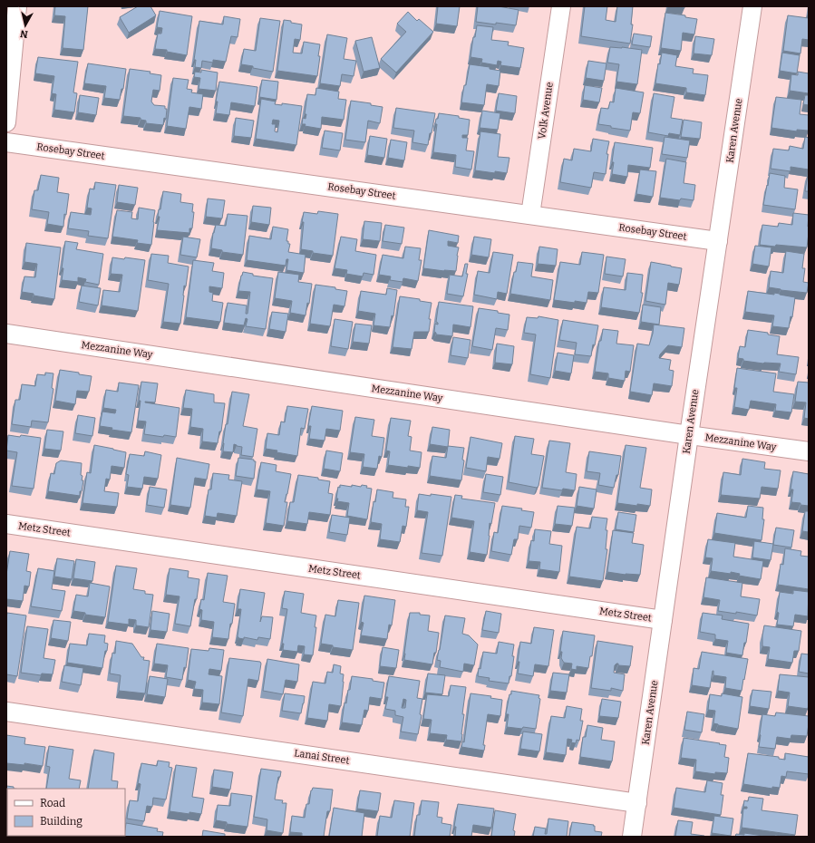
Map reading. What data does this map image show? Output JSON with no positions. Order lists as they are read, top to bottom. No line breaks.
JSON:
{"streets":{"street":["Volk Avenue","Karen Avenue","Rosebay Street","Mezzanine Way","Metz Street","Lanai Street"]},"crossings":[["Volk Avenue","Rosebay Street"],["Karen Avenue","Rosebay Street"],["Karen Avenue","Mezzanine Way"],["Karen Avenue","Metz Street"],["Karen Avenue","Lanai Street"]],"legend":["Road","Building"],"north":"bottom"}
